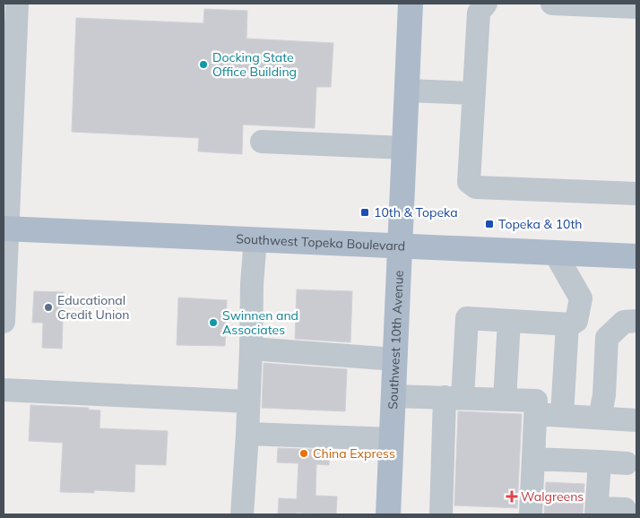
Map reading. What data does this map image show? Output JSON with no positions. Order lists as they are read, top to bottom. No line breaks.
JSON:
{"streets":{"main road":["Southwest Topeka Boulevard","Southwest 10th Avenue"]},"crossings":[["Southwest Topeka Boulevard","Southwest 10th Avenue"]],"places":{"other":["Docking State Office Building","Educational Credit Union","Swinnen and Associates","China Express"],"transit":["10th & Topeka","Topeka & 10th"],"health":["Walgreens"]}}
